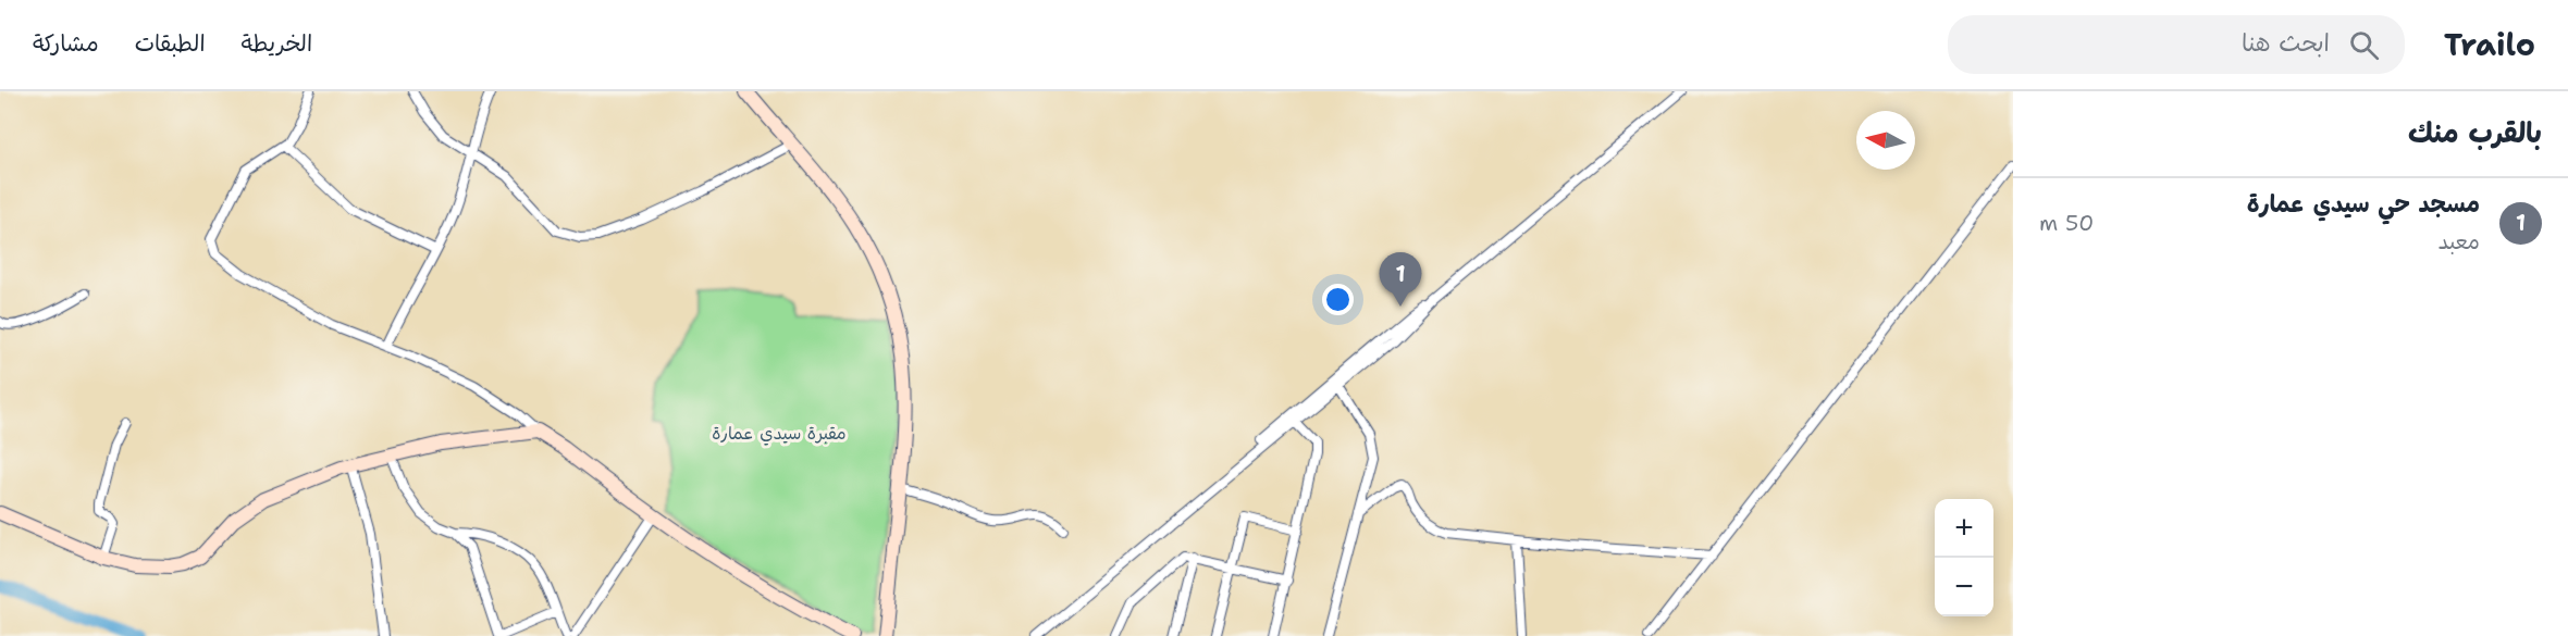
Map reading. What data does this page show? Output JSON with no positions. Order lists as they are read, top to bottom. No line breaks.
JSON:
{"parks":["مقبرة سيدي عمارة"],"north":"left","page":{"header":"Trailo","search":"ابحث هنا","nav":["الخريطة","الطبقات","مشاركة"],"heading":"بالقرب منك","list":[{"mark":"1","name":"مسجد حي سيدي عمارة","note":"معبد","value":"50 m"}],"pins":"1","map_buttons":["+","−"]}}
